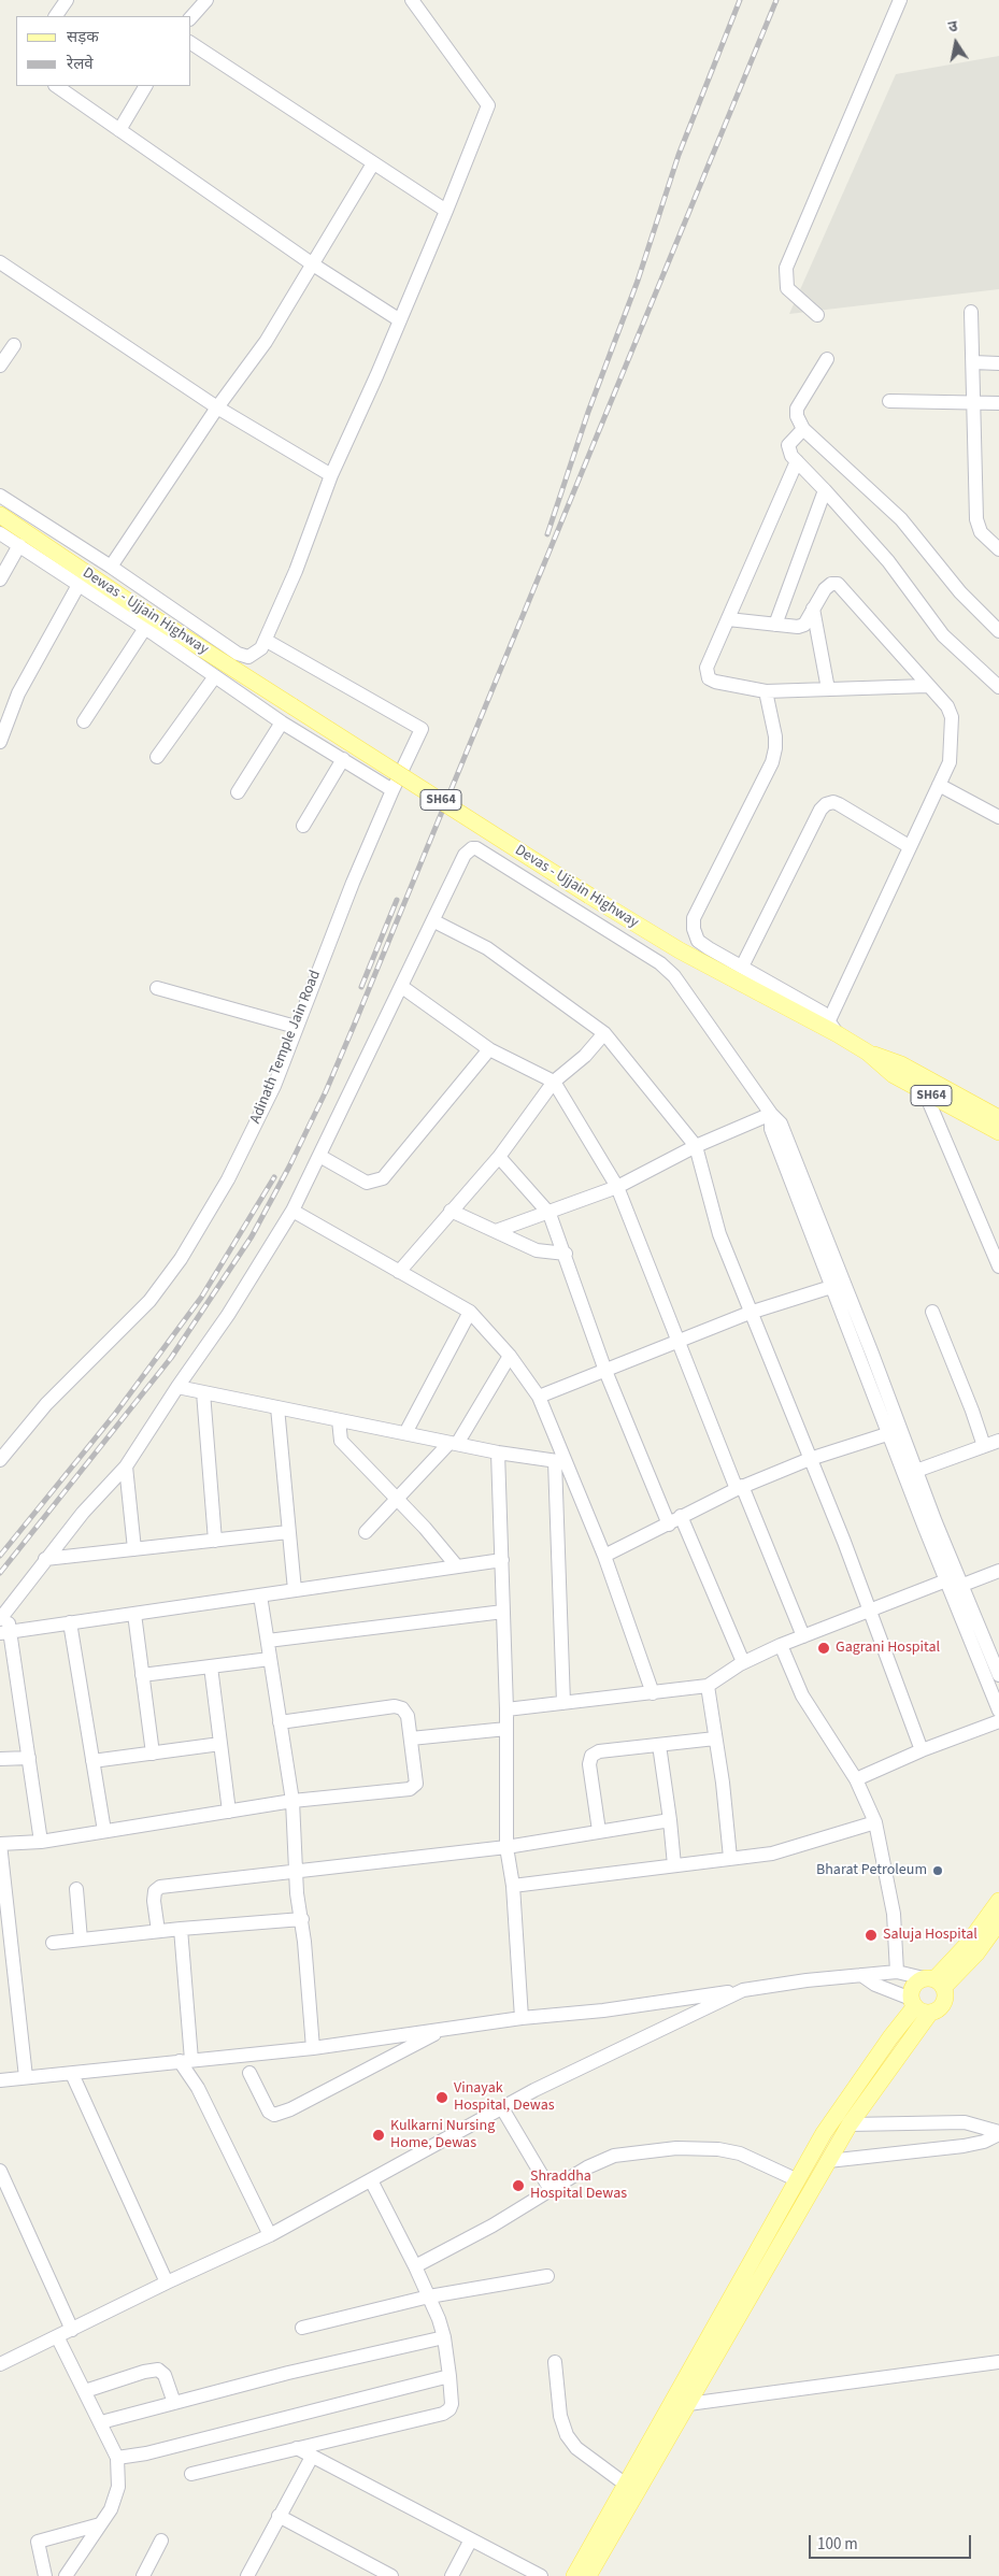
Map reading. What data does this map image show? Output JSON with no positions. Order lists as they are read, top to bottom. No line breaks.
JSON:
{"streets":{"main road":["Dewas - Ujjain Highway","SH64","Devas - Ujjain Highway"],"street":["Adinath Temple Jain Road"]},"crossings":[["Dewas - Ujjain Highway","Devas - Ujjain Highway"]],"places":["Gagrani Hospital","Bharat Petroleum","Saluja Hospital","Vinayak Hospital, Dewas","Kulkarni Nursing Home, Dewas","Shraddha Hospital Dewas"],"legend":["सड़क","रेलवे"],"scale_bar":"100 m","north":"top"}
